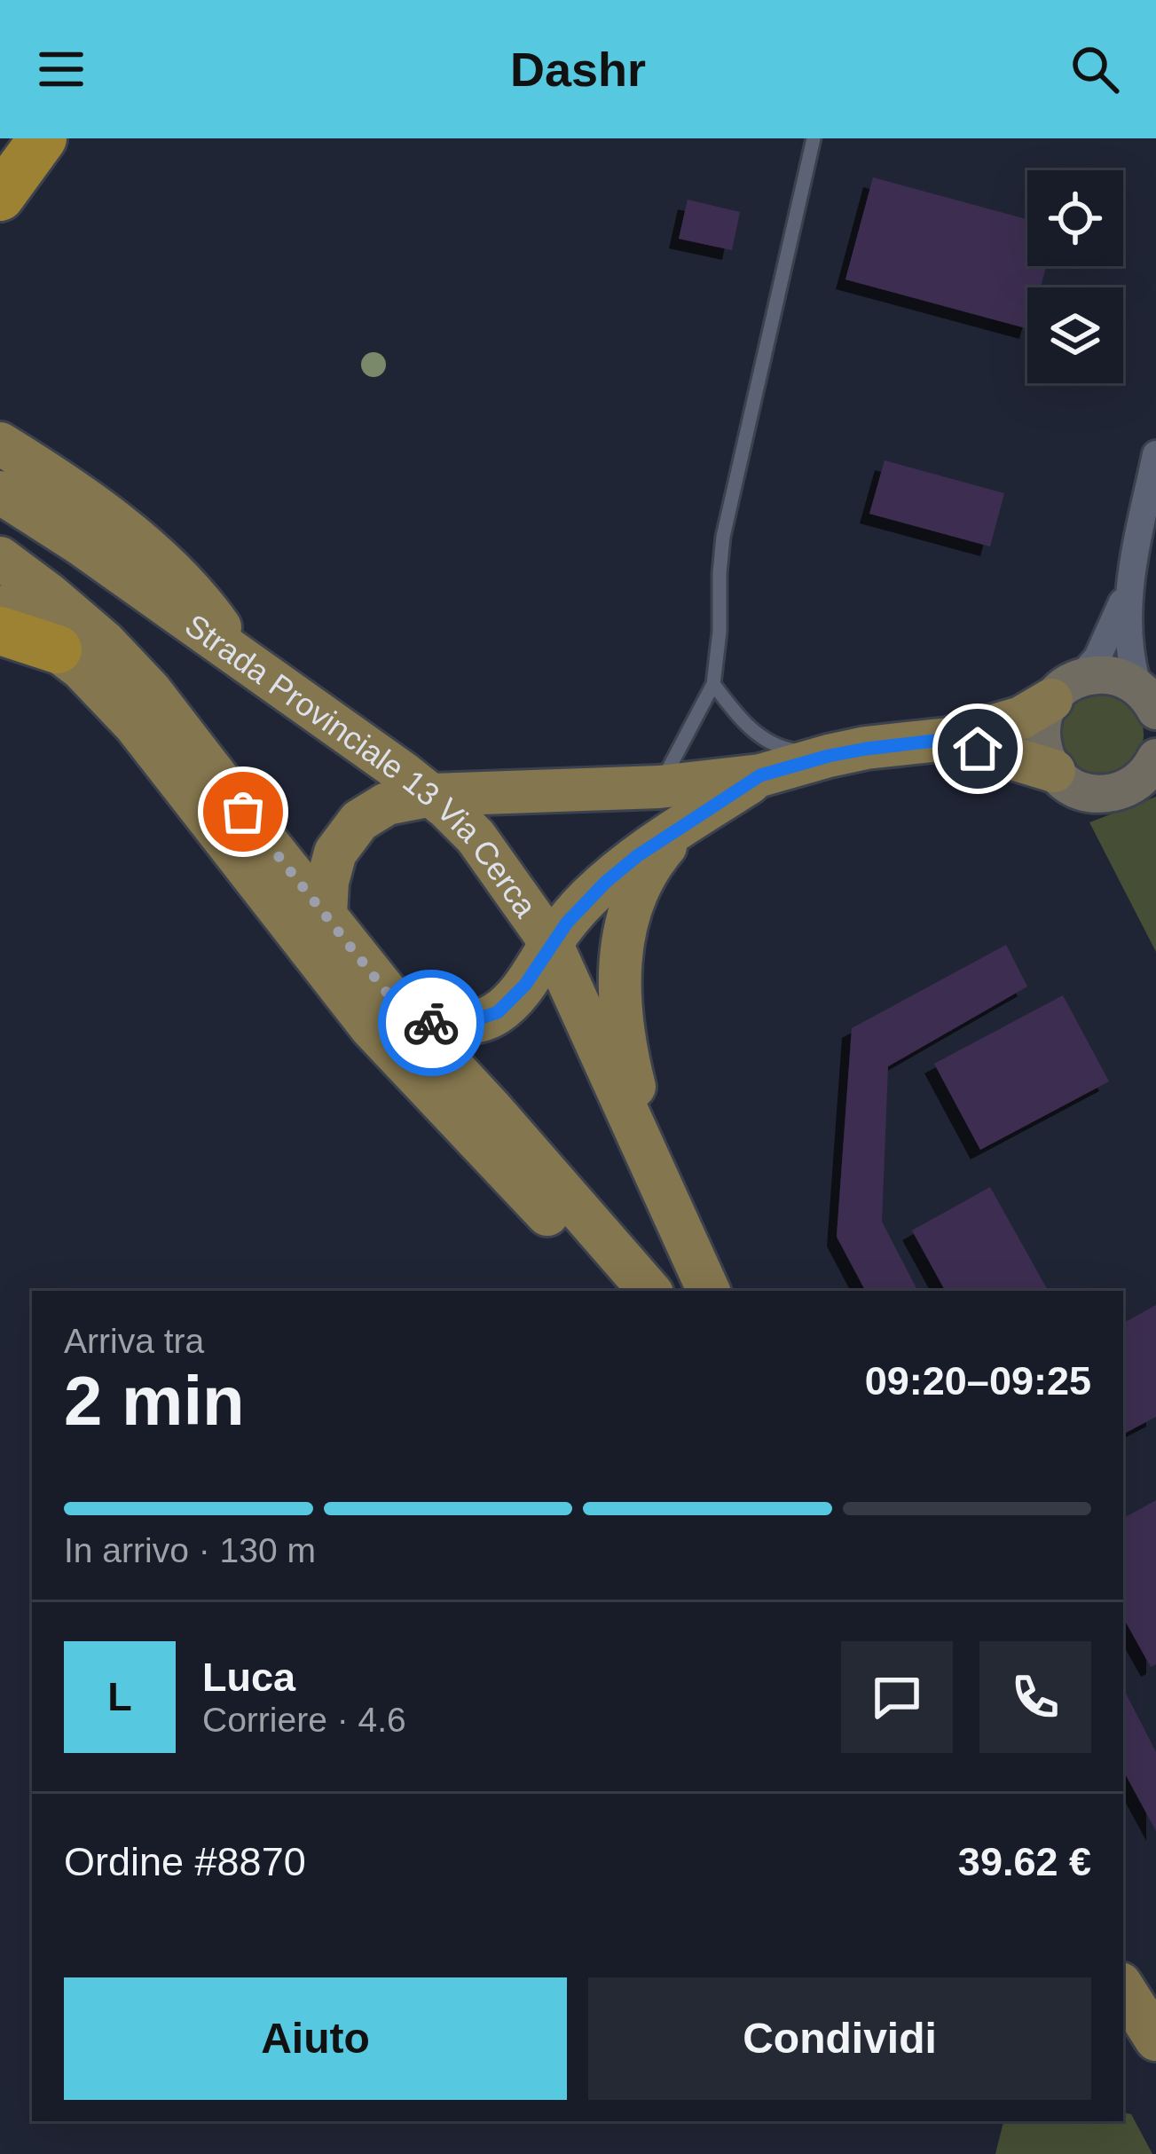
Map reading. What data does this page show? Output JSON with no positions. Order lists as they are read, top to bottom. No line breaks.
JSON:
{"streets":{"main road":["Strada Provinciale 13 Via Cerca"]},"page":{"header":"Dashr","heading":["2 min","Arriva tra","09:20–09:25"],"panel":["Luca","Corriere · 4.6","Ordine #8870","39.62 €"],"bar":"In arrivo · 130 m","round":"L","buttons":["Aiuto","Condividi"]}}
